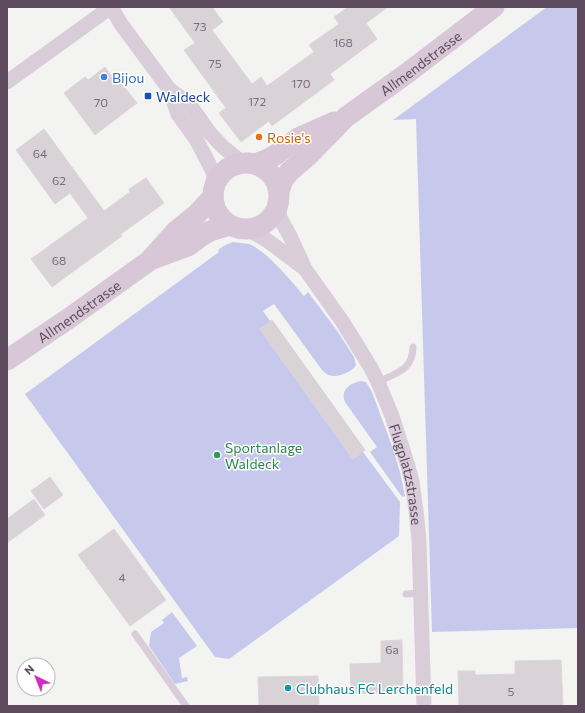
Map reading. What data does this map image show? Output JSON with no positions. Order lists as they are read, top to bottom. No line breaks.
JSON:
{"streets":{"main road":["Allmendstrasse"],"street":["Flugplatzstrasse"]},"crossings":[["Allmendstrasse","Flugplatzstrasse"]],"places":{"other":["Bijou","Rosie's","Sportanlage Waldeck","Clubhaus FC Lerchenfeld"],"transit":["Waldeck"]},"house_numbers":["73","168","75","170","172","70","64","62","68","4","6a","5"],"north":"top left"}
